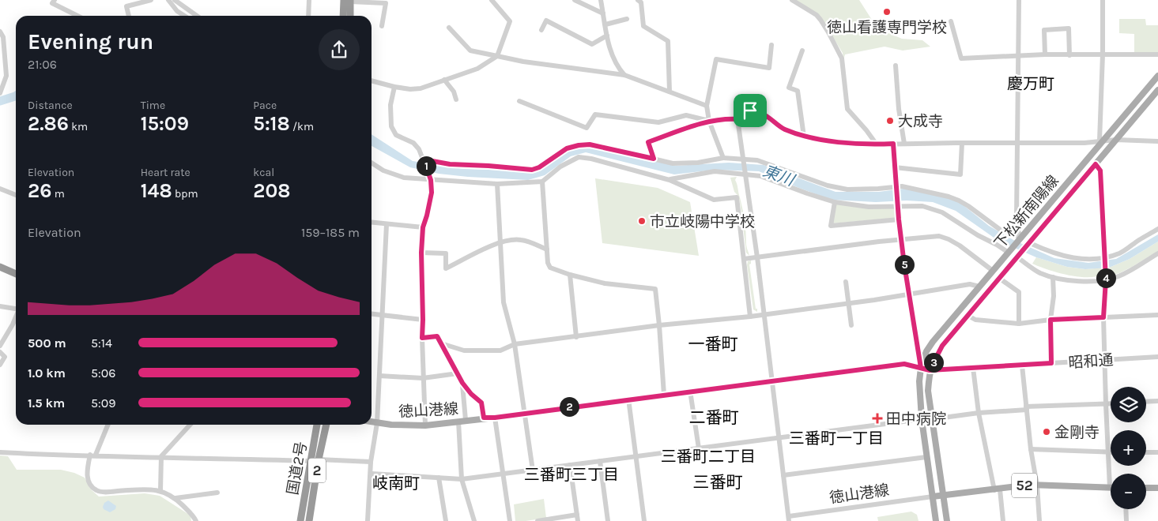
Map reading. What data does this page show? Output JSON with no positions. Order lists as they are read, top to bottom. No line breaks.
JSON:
{"streets":{"highway":["国道2号","2"],"main road":["下松新南陽線","徳山港線","52"],"street":["昭和通"]},"crossings":[["下松新南陽線","昭和通"],["下松新南陽線","徳山港線"],["昭和通","徳山港線"]],"districts":["慶万町","一番町","二番町","三番町一丁目","三番町二丁目","三番町三丁目","三番町","岐南町"],"water":["東川"],"places":{"other":["徳山看護専門学校","大成寺","市立岐陽中学校","金剛寺"],"health":["田中病院"]},"page":{"heading":["Evening run","21:06"],"stats":[["Distance","2.86 km"],["Time","15:09"],["Pace","5:18 /km"],["Elevation","26 m"],["Heart rate","148 bpm"],["kcal","208"]],"pins":["1","5","4","3","2"],"chart":["Elevation","159–185 m"],"list":[{"name":"500 m","note":"5:14"},{"name":"1.0 km","note":"5:06"},{"name":"1.5 km","note":"5:09"}],"map_buttons":["+","−"]}}
